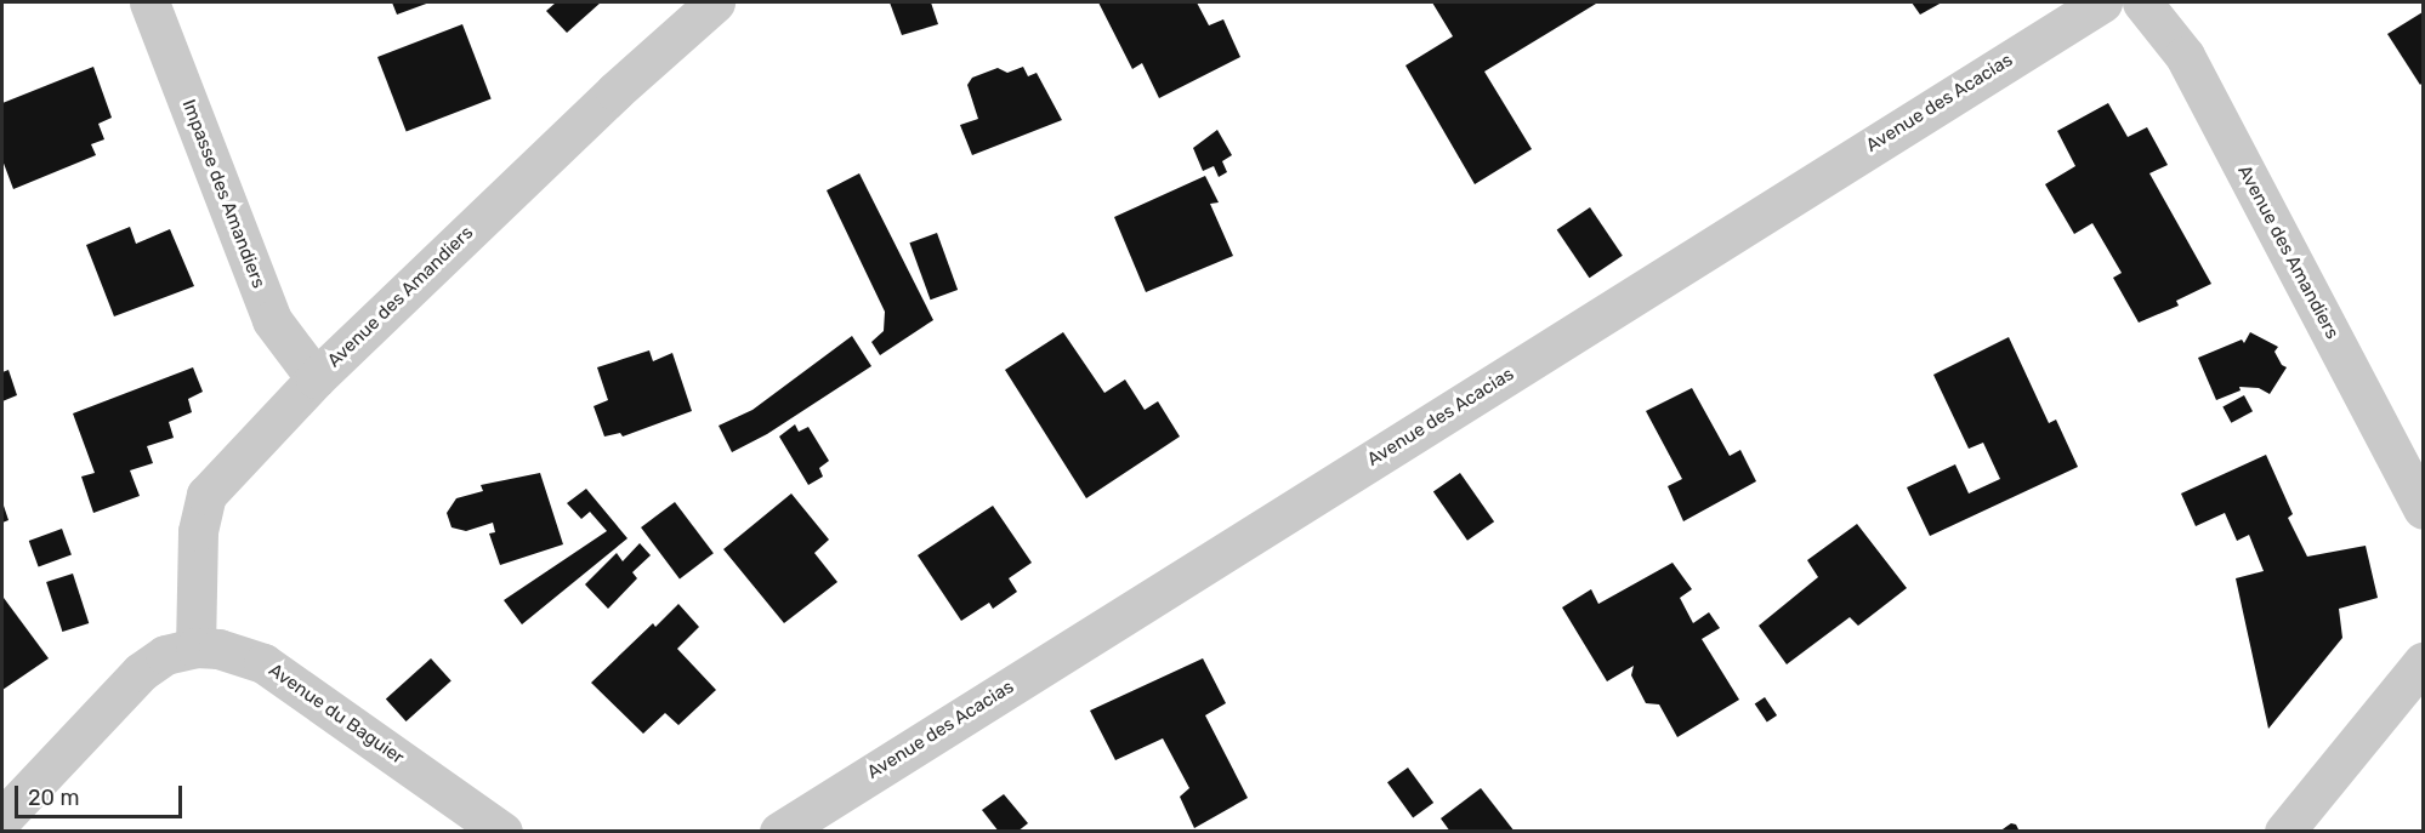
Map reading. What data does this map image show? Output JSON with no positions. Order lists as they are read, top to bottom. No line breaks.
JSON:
{"streets":{"street":["Avenue des Acacias","Impasse des Amandiers","Avenue des Amandiers","Avenue du Baguier"]},"crossings":[["Impasse des Amandiers","Avenue des Amandiers"],["Avenue des Amandiers","Avenue du Baguier"]],"scale_bar":"20 m"}
